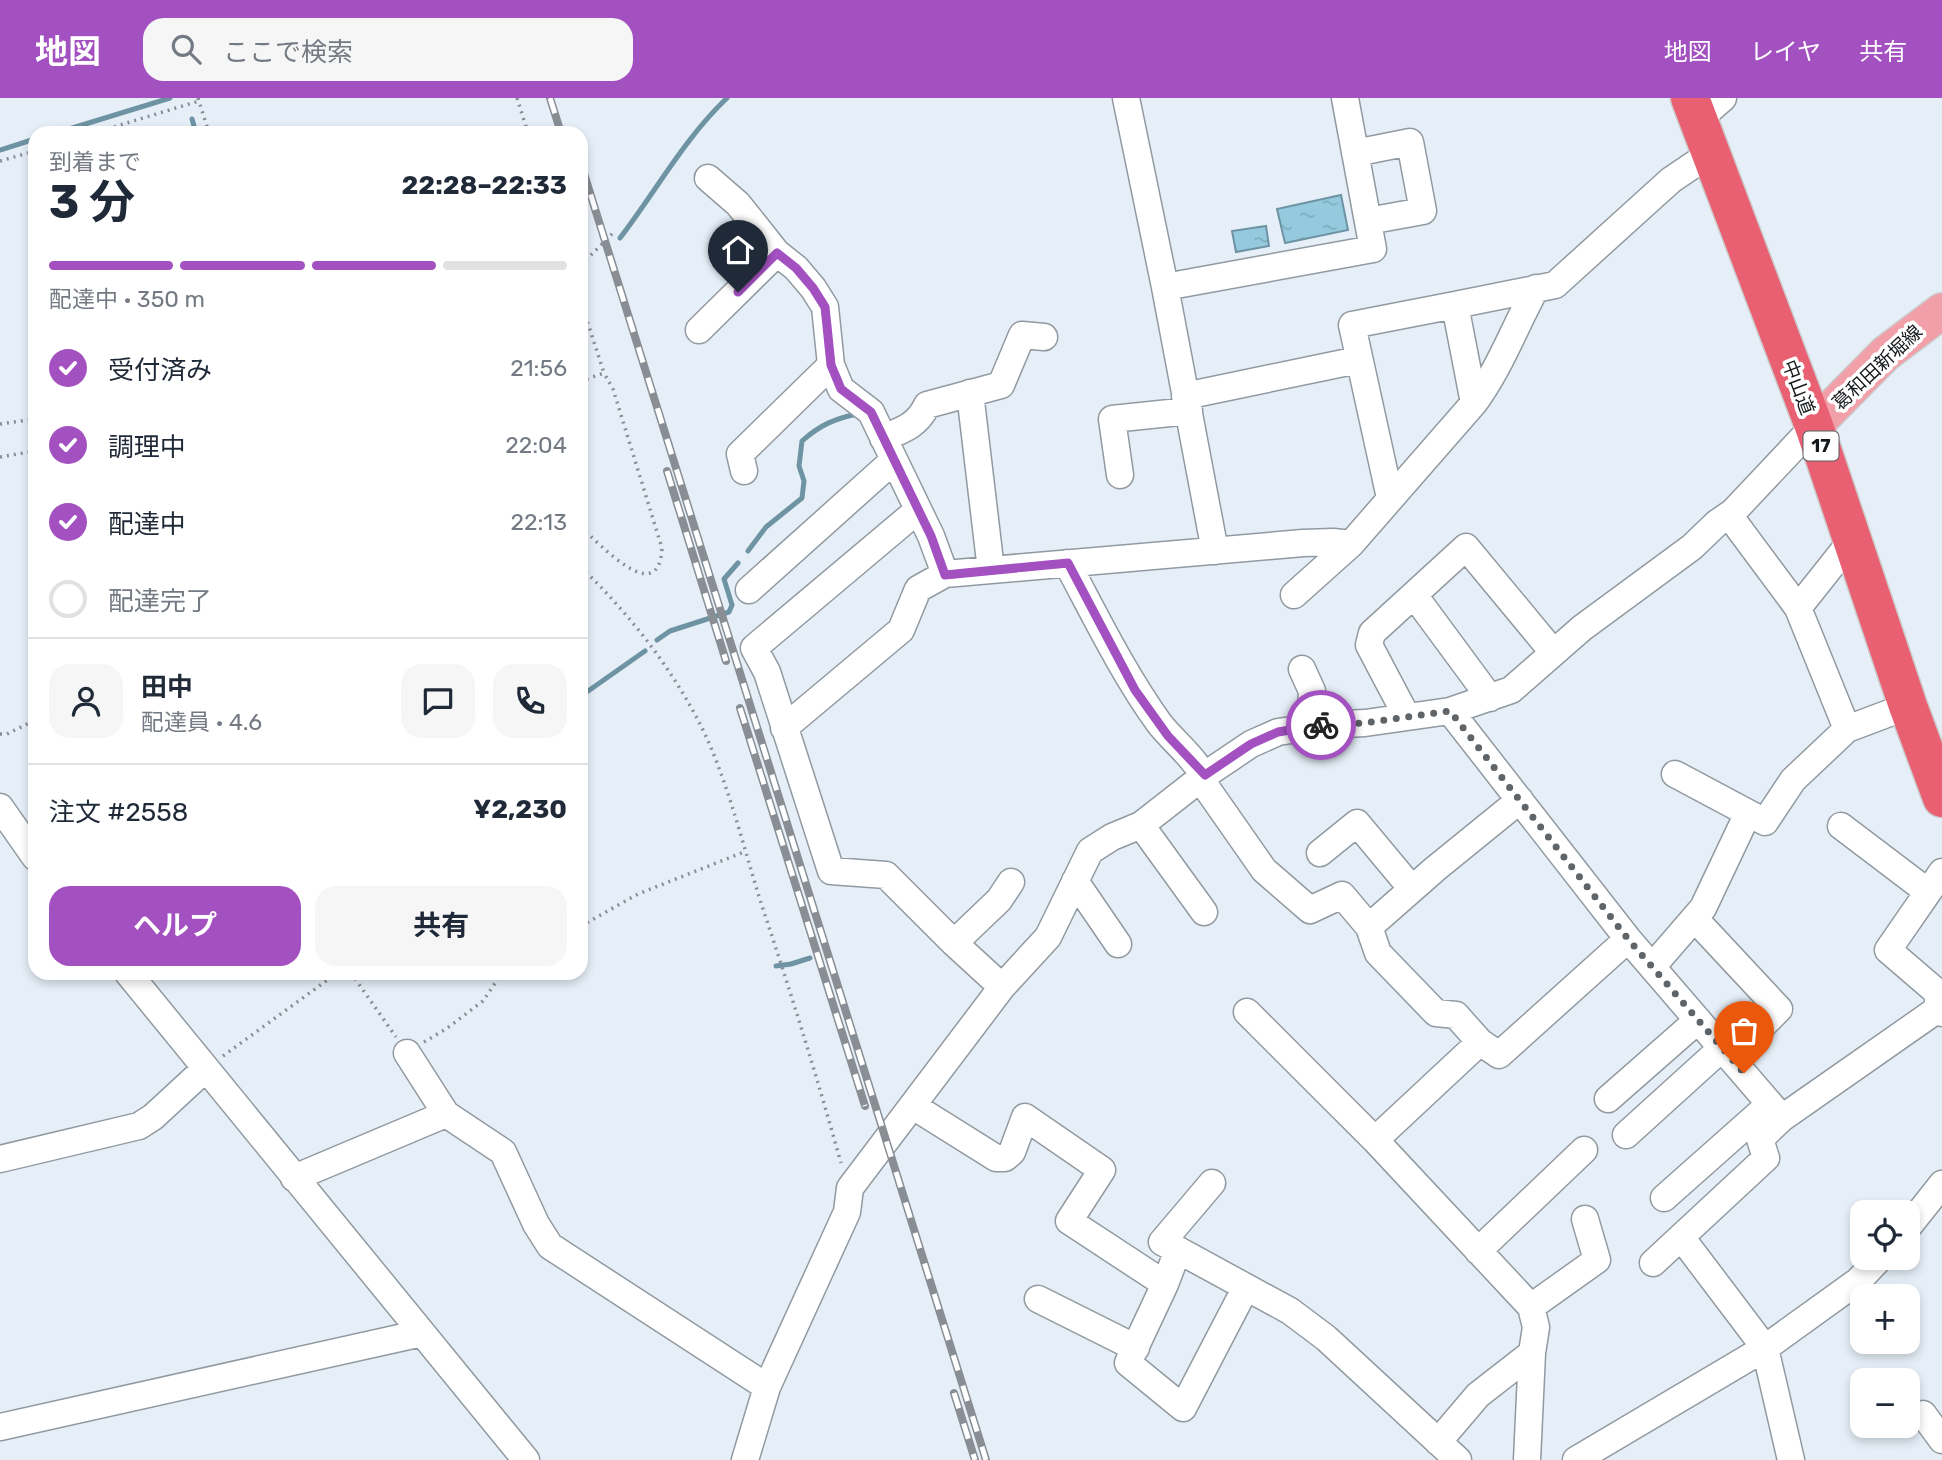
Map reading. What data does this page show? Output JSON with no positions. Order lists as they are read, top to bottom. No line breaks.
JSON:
{"streets":{"highway":["中山道","17"],"main road":["葛和田新堀線"]},"crossings":[["葛和田新堀線","中山道"]],"page":{"header":"地図","search":"ここで検索","nav":["地図","レイヤ","共有"],"heading":["3 分","到着まで","22:28–22:33"],"panel":["田中","配達員 · 4.6","注文 #2558","¥2,230"],"bar":"配達中 · 350 m","list":[["受付済み","21:56"],["調理中","22:04"],["配達中","22:13"],"配達完了"],"buttons":["ヘルプ","共有"],"map_buttons":["+","−"]}}
